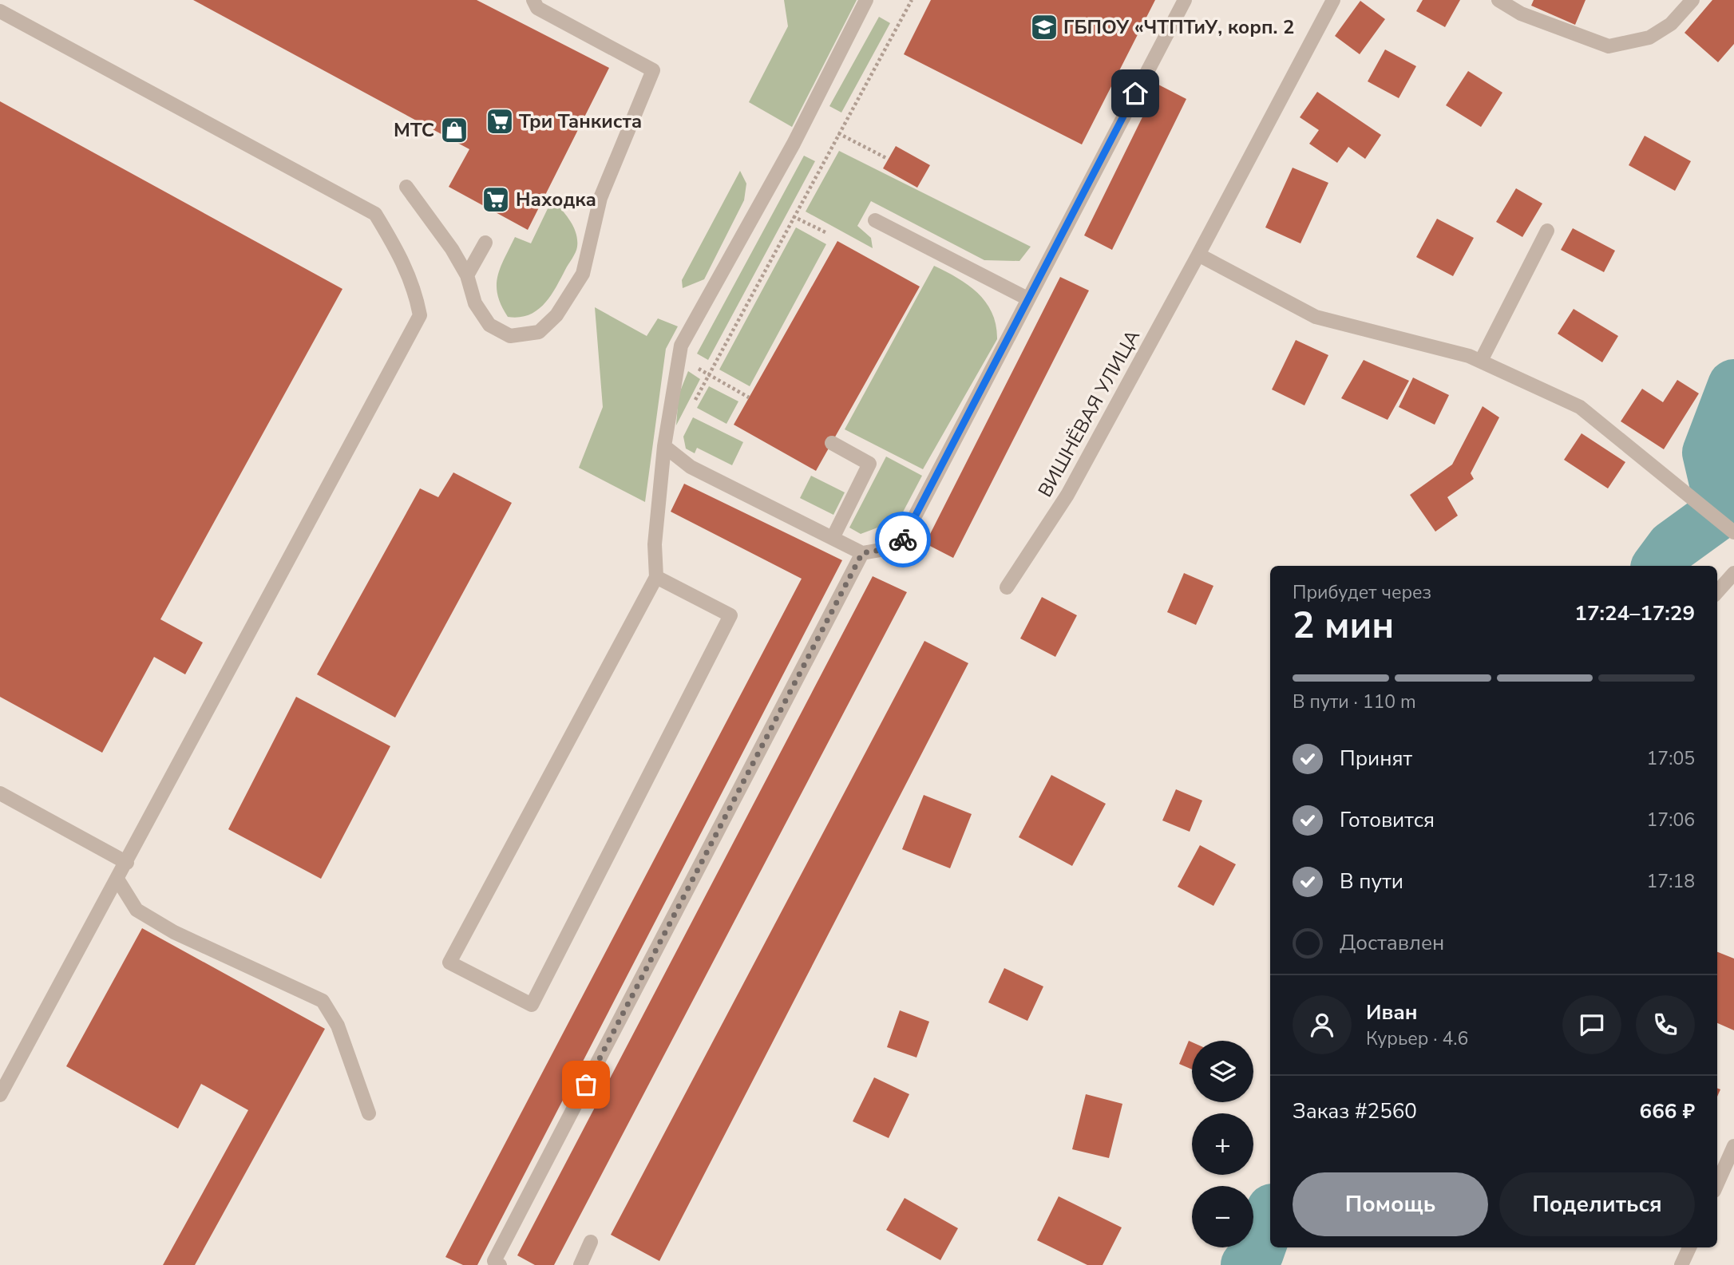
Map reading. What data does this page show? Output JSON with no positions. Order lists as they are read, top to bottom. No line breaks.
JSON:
{"streets":{"street":["ВИШНЁВАЯ УЛИЦА"]},"places":{"school or university":["ГБПОУ «ЧТПТиУ, корп. 2"],"supermarket":["Три Танкиста","Находка"],"shop":["МТС"]},"page":{"heading":["2 мин","Прибудет через","17:24–17:29"],"panel":["Иван","Курьер · 4.6","Заказ #2560","666 ₽"],"bar":"В пути · 110 m","list":[["Принят","17:05"],["Готовится","17:06"],["В пути","17:18"],"Доставлен"],"map_buttons":["+","−"],"buttons":["Помощь","Поделиться"]}}
